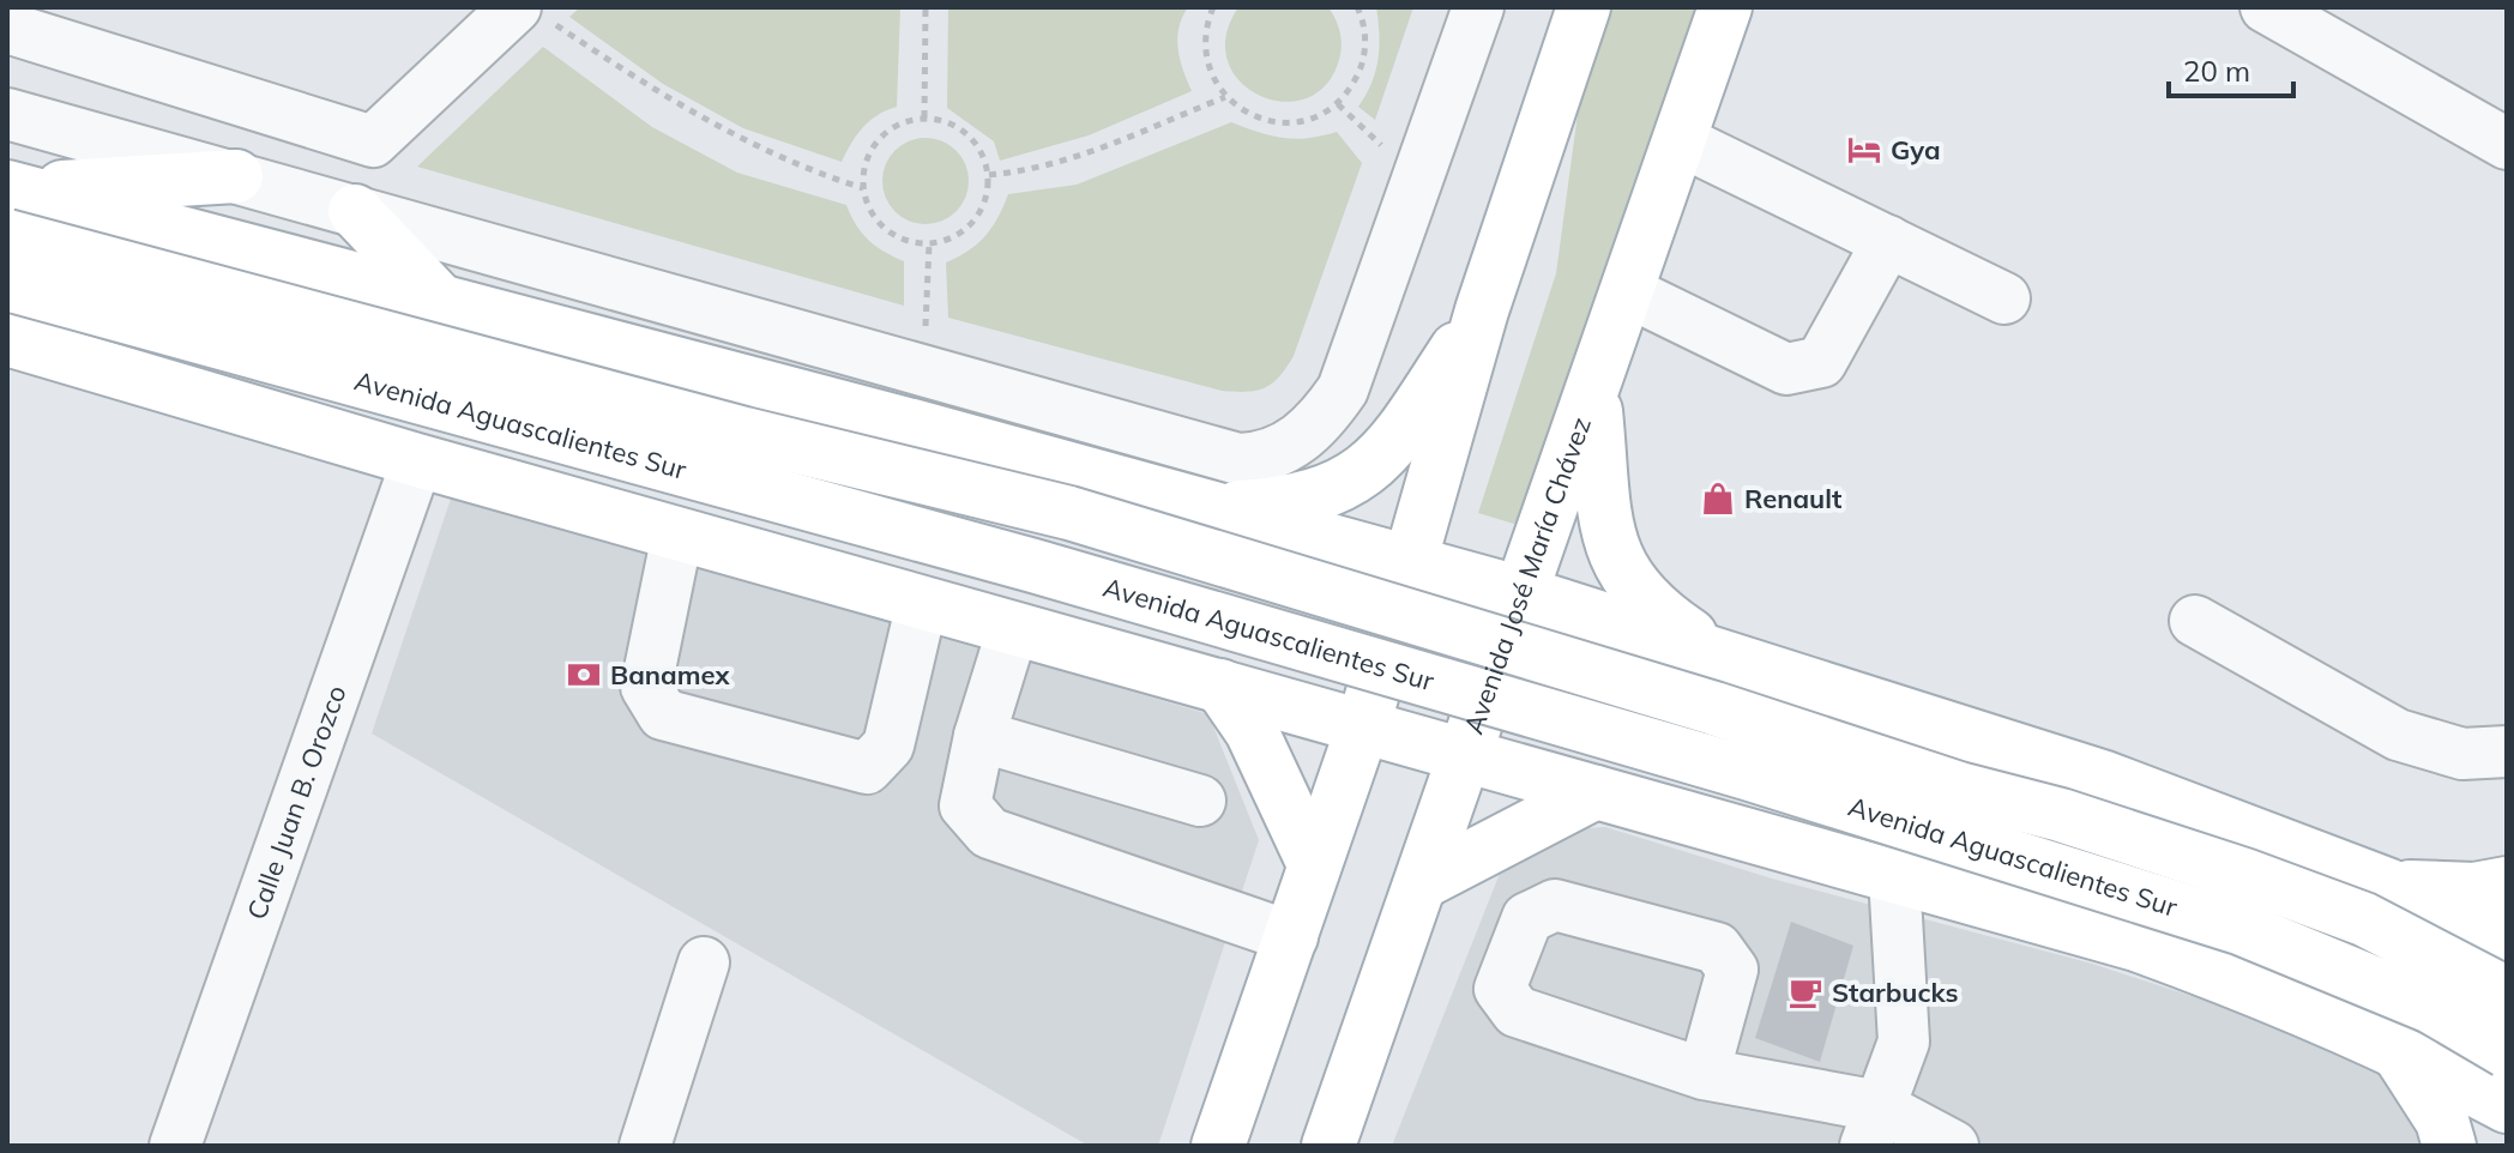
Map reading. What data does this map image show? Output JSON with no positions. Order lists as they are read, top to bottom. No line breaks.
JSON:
{"streets":{"main road":["Avenida Aguascalientes Sur","Avenida José María Chávez"],"street":["Calle Juan B. Orozco"]},"crossings":[["Avenida Aguascalientes Sur","Avenida José María Chávez"],["Avenida Aguascalientes Sur","Calle Juan B. Orozco"]],"places":{"hotel":["Gya"],"shop":["Renault"],"bank":["Banamex"],"cafe":["Starbucks"]},"scale_bar":"20 m"}
